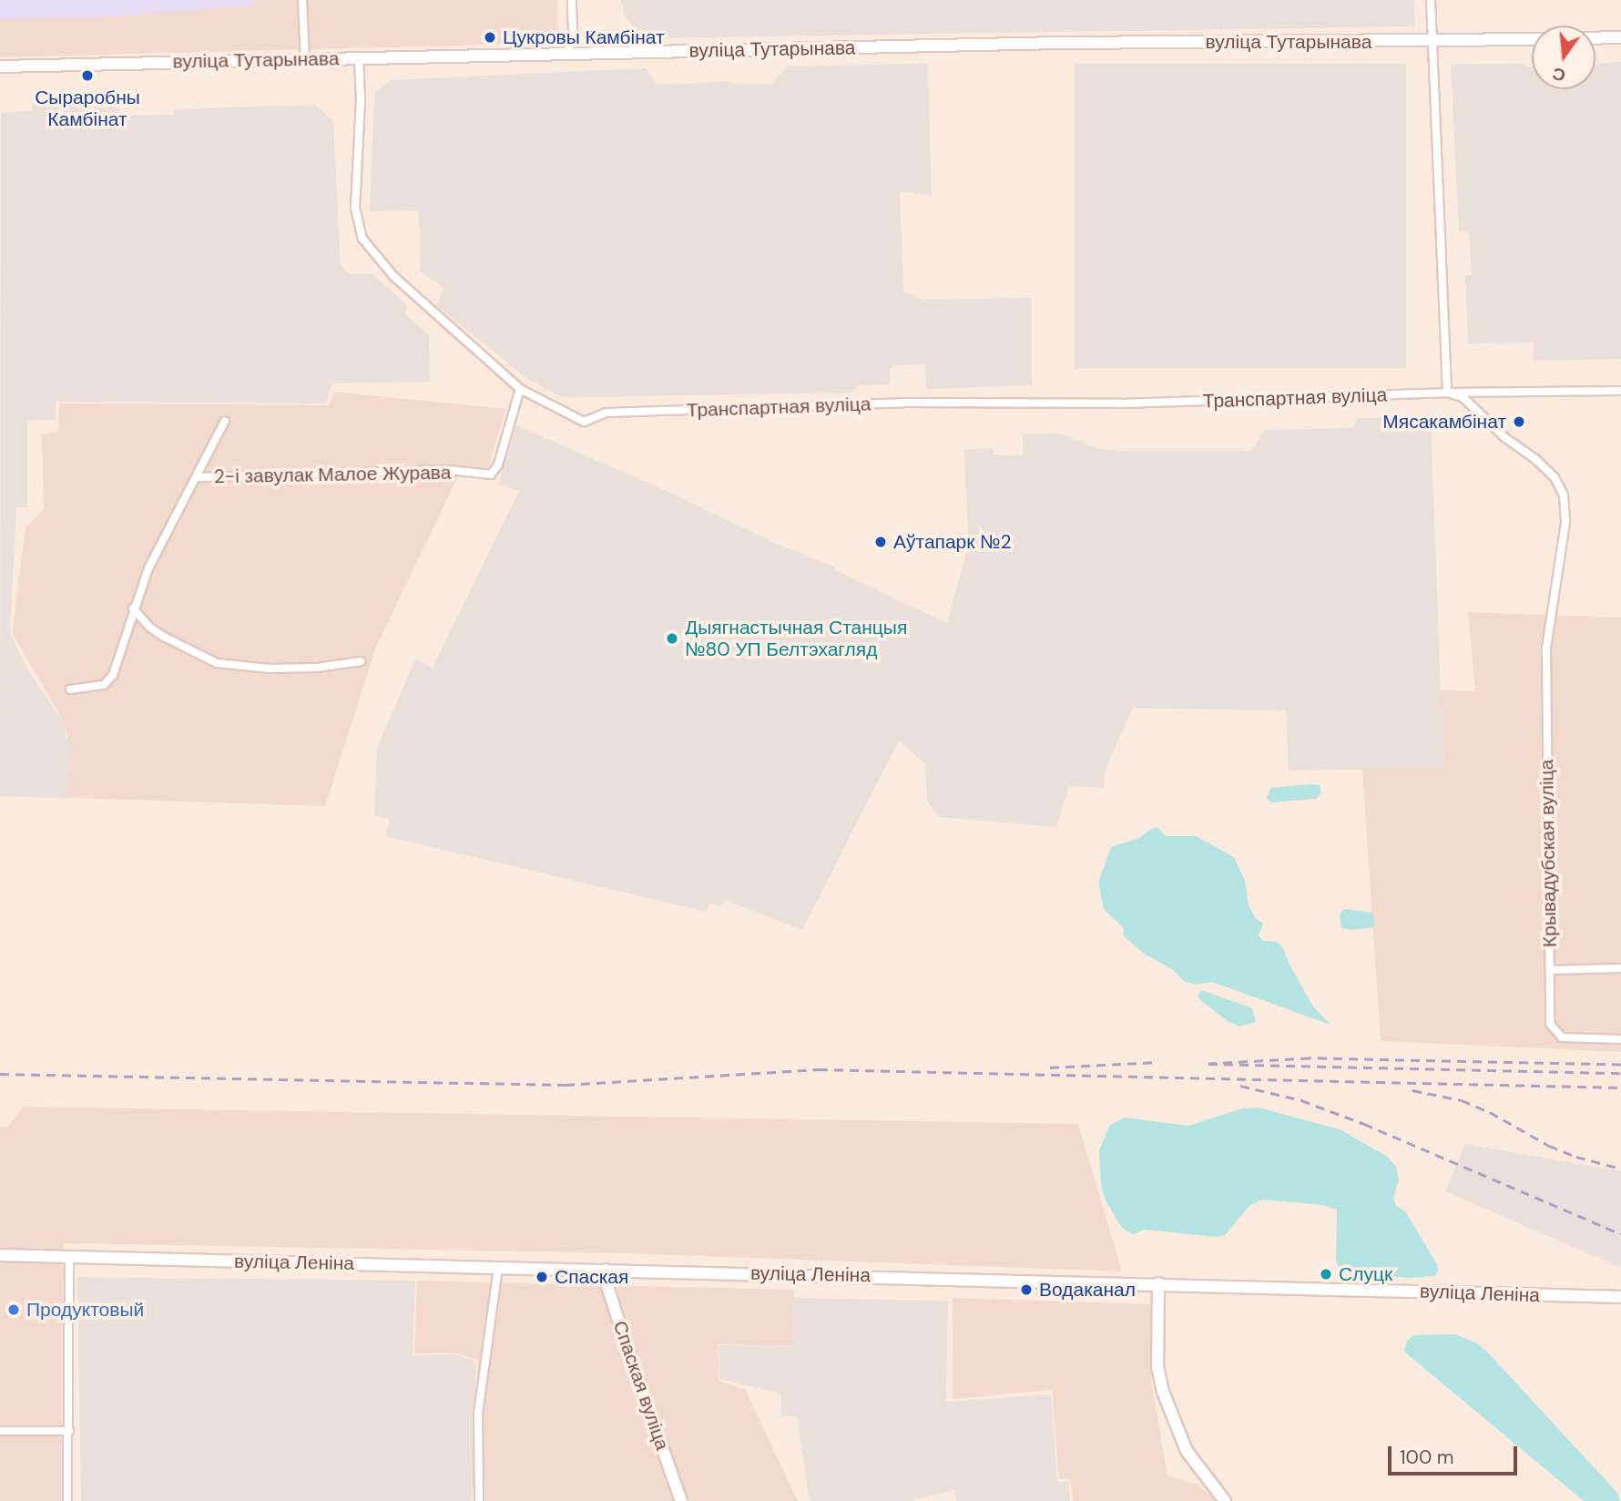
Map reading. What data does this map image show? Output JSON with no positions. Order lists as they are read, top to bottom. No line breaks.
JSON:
{"streets":{"street":["вуліца Тутарынава","Транспартная вуліца","2-і завулак Малое Журава","Крывадубская вуліца","вуліца Леніна","Спаская вуліца"]},"crossings":[["вуліца Тутарынава","Транспартная вуліца"],["Транспартная вуліца","2-і завулак Малое Журава"],["Транспартная вуліца","Крывадубская вуліца"],["вуліца Леніна","Спаская вуліца"]],"places":["Цукровы Камбінат","Сыраробны Камбінат","Мясакамбінат","Аўтапарк №2","Дыягнастычная Станцыя №80 УП Белтэхагляд","Слуцк","Спаская","Водаканал","Продуктовый"],"scale_bar":"100 m","north":"bottom"}
